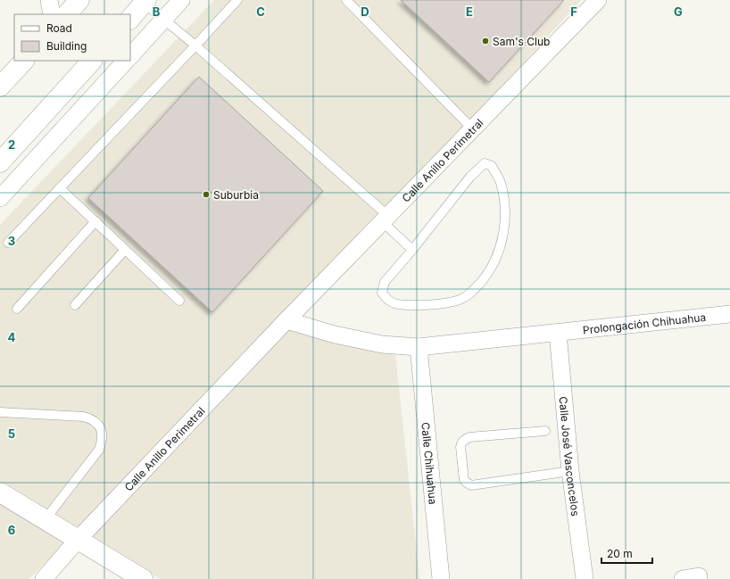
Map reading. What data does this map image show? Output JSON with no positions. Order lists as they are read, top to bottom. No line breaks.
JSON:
{"streets":{"street":["Calle Anillo Perimetral","Prolongación Chihuahua","Calle José Vasconcelos","Calle Chihuahua"]},"crossings":[["Prolongación Chihuahua","Calle José Vasconcelos"]],"places":["Sam's Club","Suburbia"],"legend":["Road","Building"],"scale_bar":"20 m","grid":{"columns":["B","C","D","E","F","G"],"rows":["2","3","4","5","6"]}}
